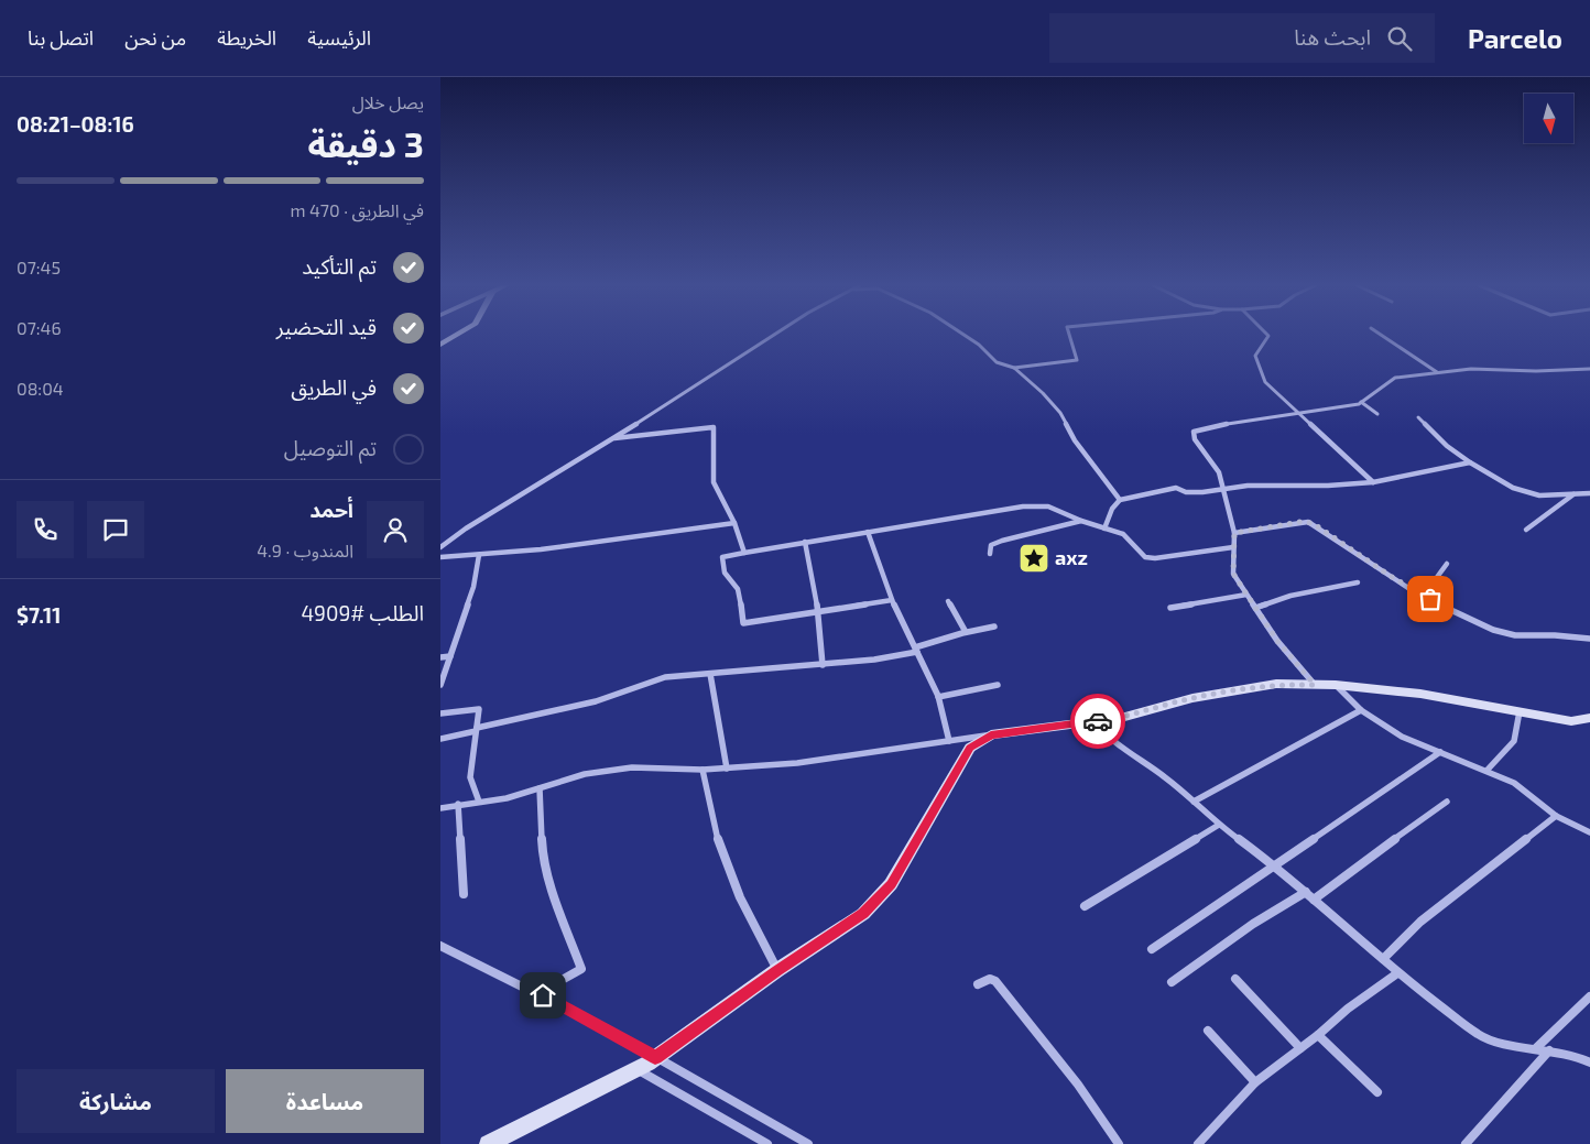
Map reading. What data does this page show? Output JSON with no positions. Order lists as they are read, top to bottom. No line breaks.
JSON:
{"places":{"place":["axz"]},"north":"bottom","page":{"header":"Parcelo","search":"ابحث هنا","nav":["الرئيسية","الخريطة","من نحن","اتصل بنا"],"heading":["3 دقيقة","يصل خلال","08:16–08:21"],"panel":["أحمد","المندوب · 4.9","الطلب #4909","$7.11"],"bar":"في الطريق · 470 m","list":[["تم التأكيد","07:45"],["قيد التحضير","07:46"],["في الطريق","08:04"],"تم التوصيل"],"buttons":["مساعدة","مشاركة"]}}
